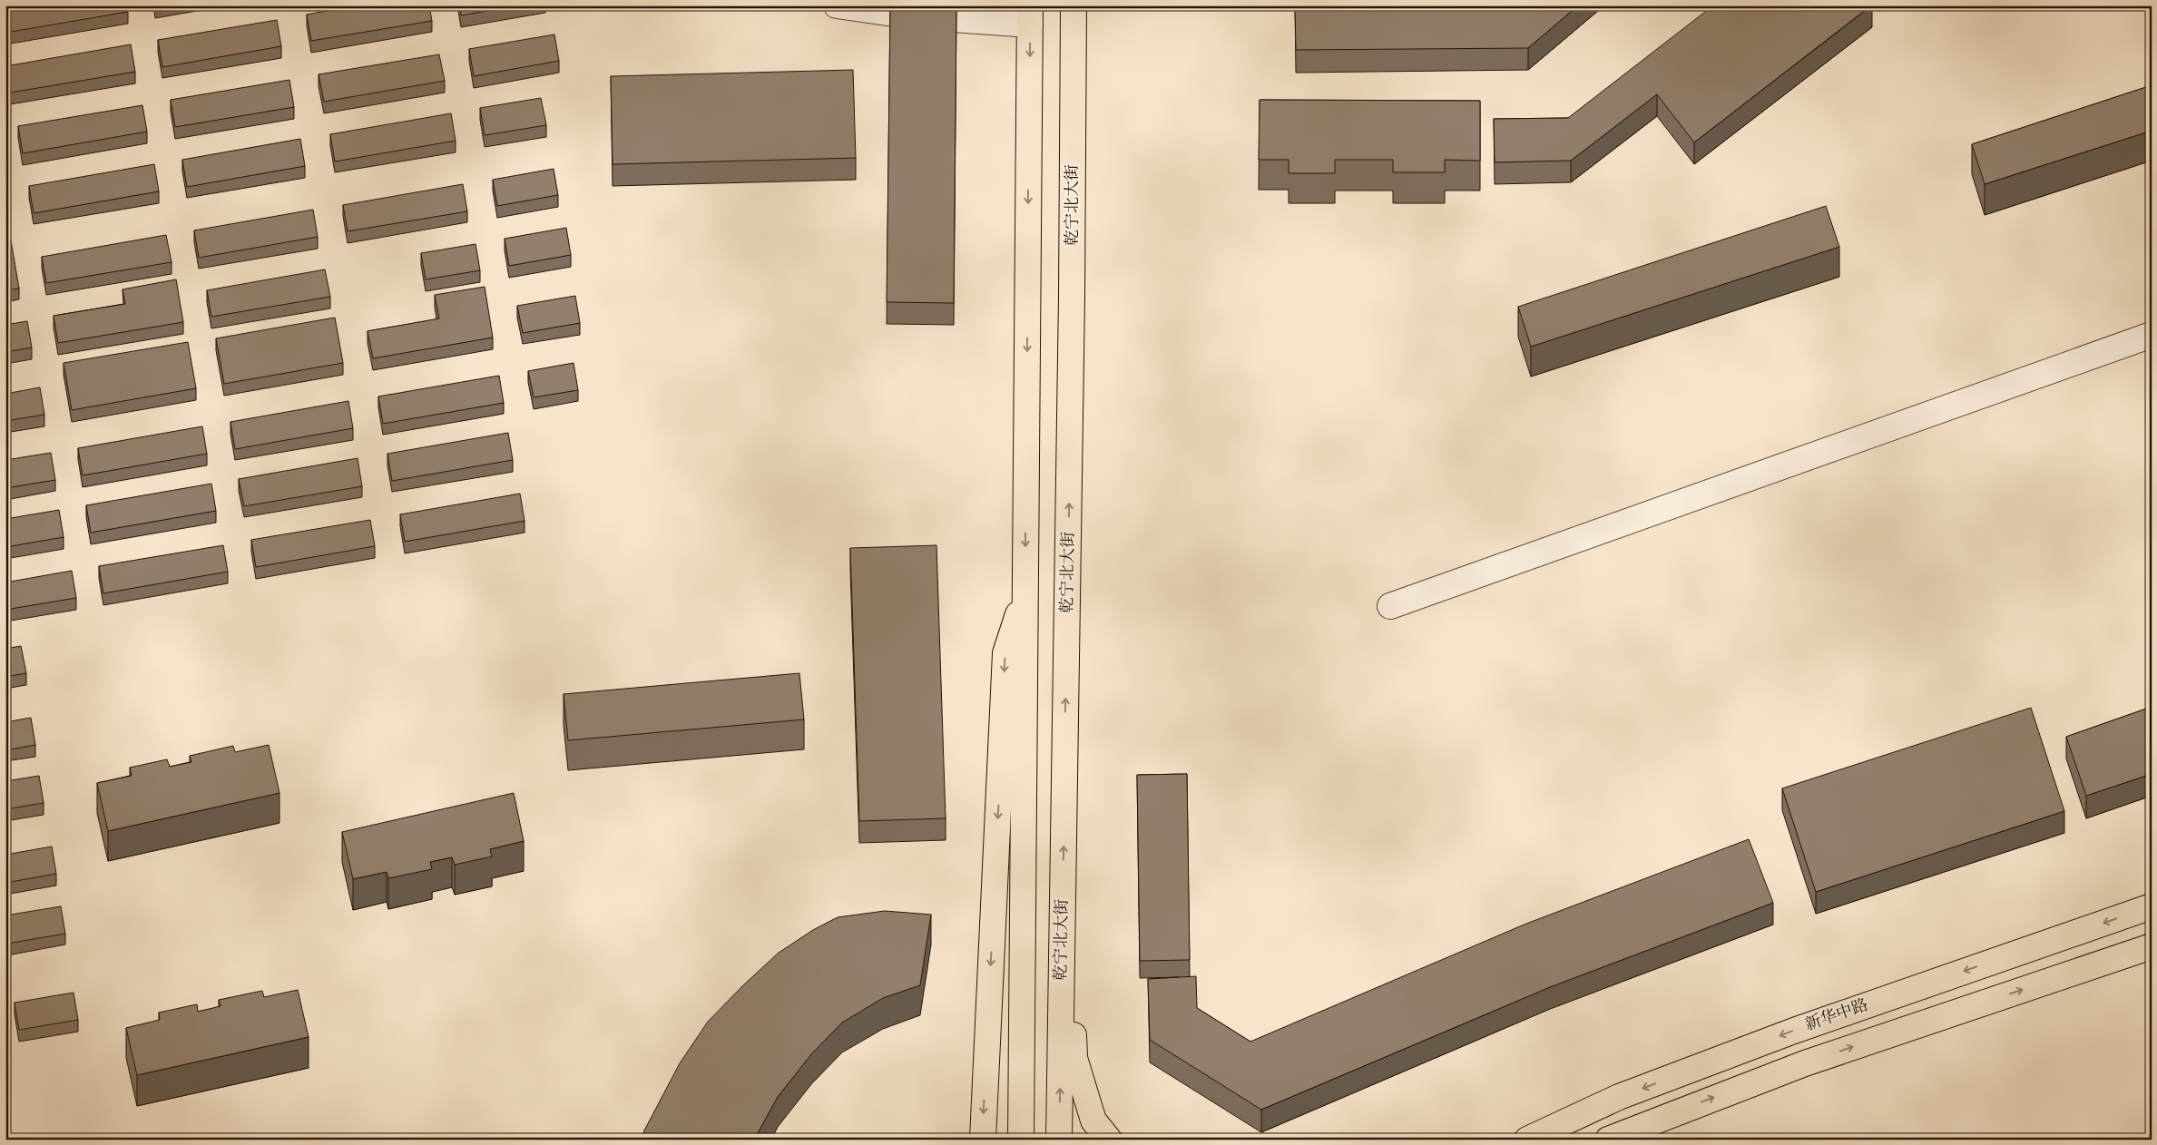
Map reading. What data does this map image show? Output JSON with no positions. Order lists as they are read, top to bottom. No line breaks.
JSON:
{"streets":{"main road":["乾宁北大街","新华中路"]}}
